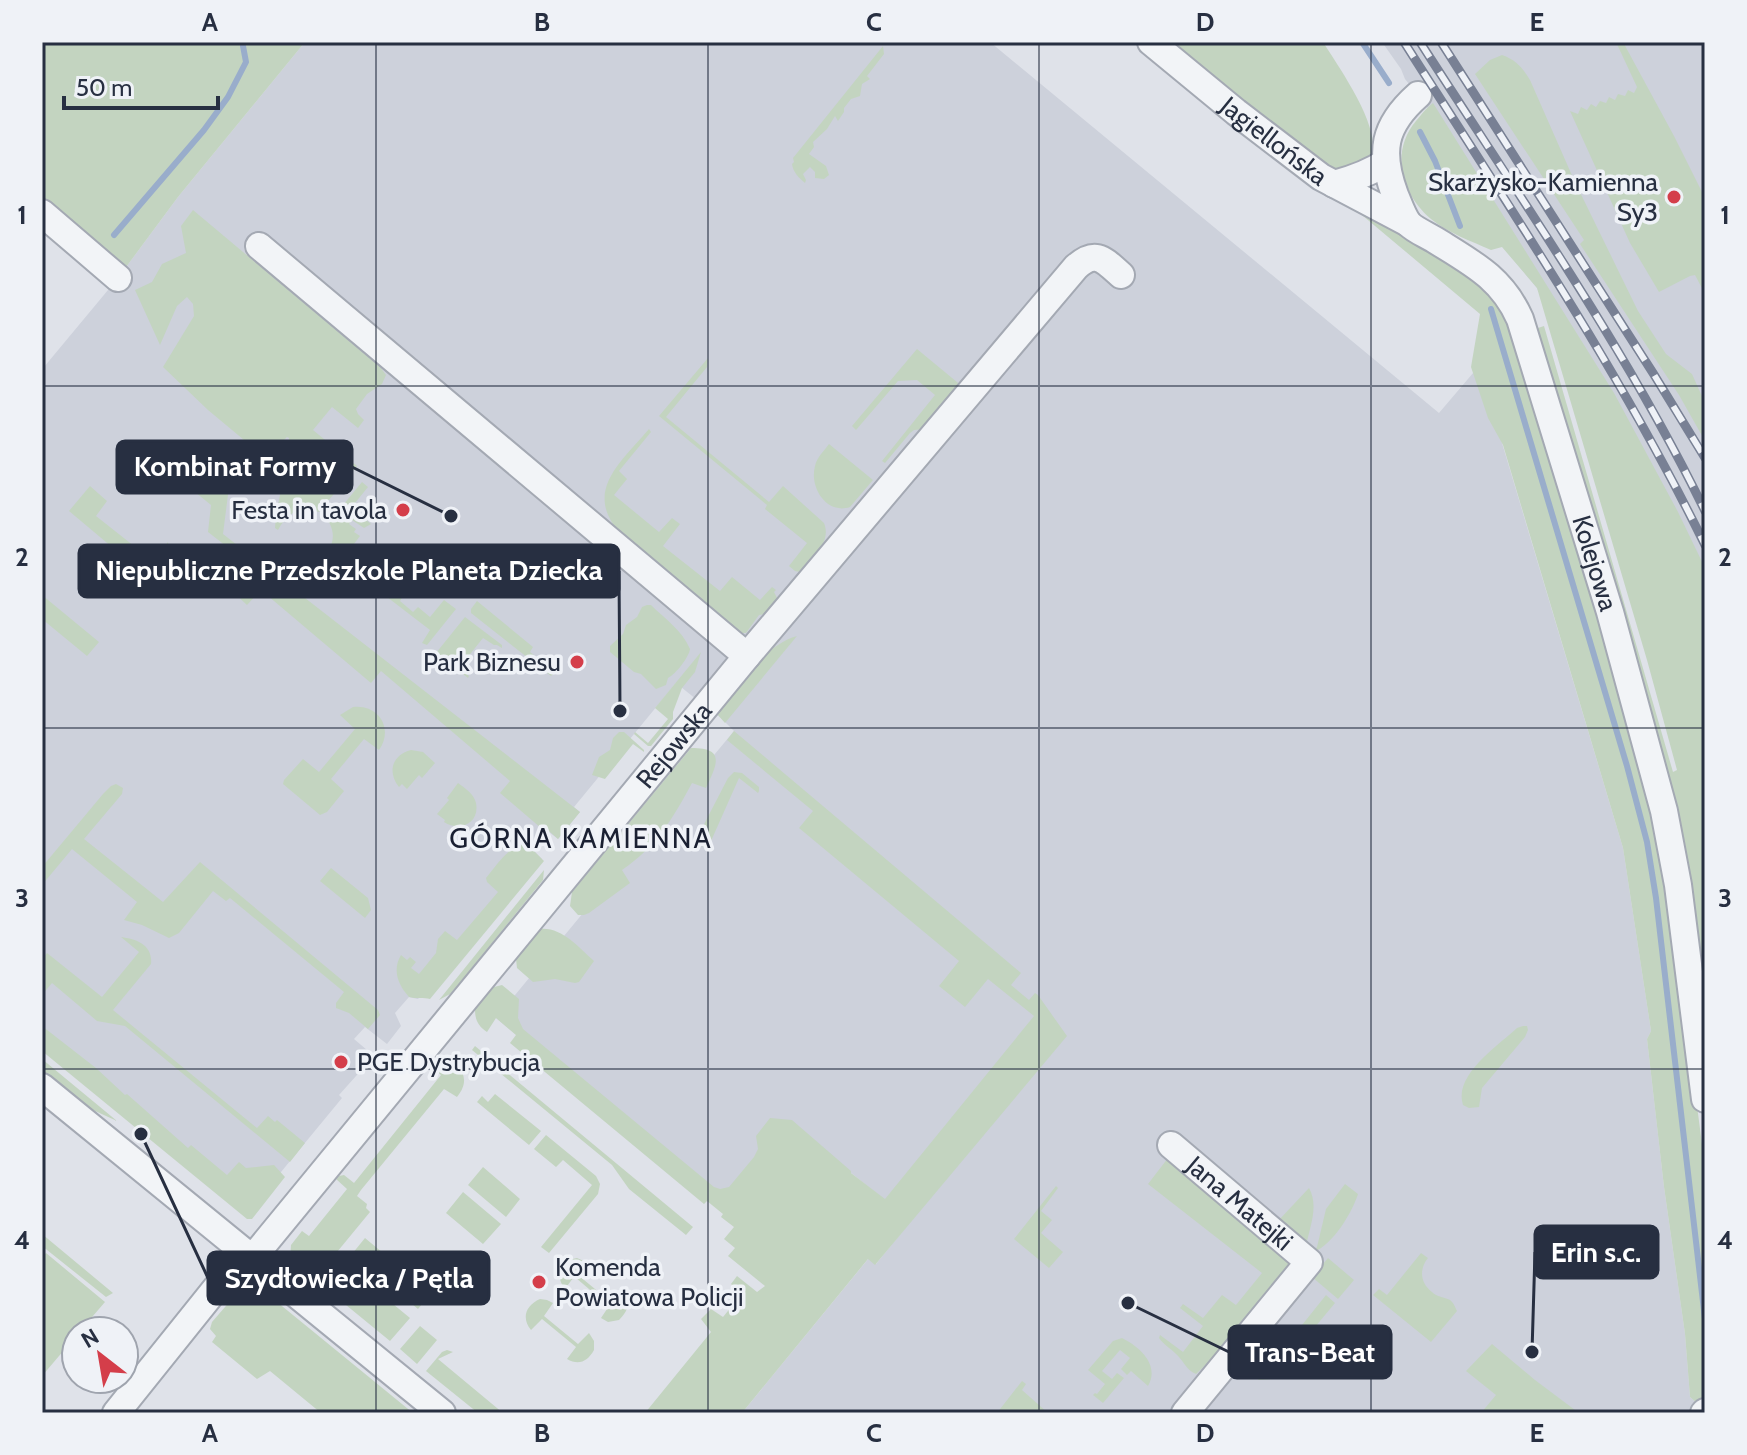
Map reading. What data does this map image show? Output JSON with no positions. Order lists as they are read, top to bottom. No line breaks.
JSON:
{"streets":{"street":["Jagiellońska","Kolejowa","Rejowska","Jana Matejki"]},"crossings":[["Jagiellońska","Kolejowa"]],"districts":["GÓRNA KAMIENNA"],"places":["Skarżysko-Kamienna Sy3","Festa in tavola","Kombinat Formy","Park Biznesu","Niepubliczne Przedszkole Planeta Dziecka","PGE Dystrybucja","Szydłowiecka / Pętla","Komenda Powiatowa Policji","Trans-Beat","Erin s.c."],"scale_bar":"50 m","north":"top left","grid":{"columns":["A","B","C","D","E"],"rows":["1","2","3","4"]}}
